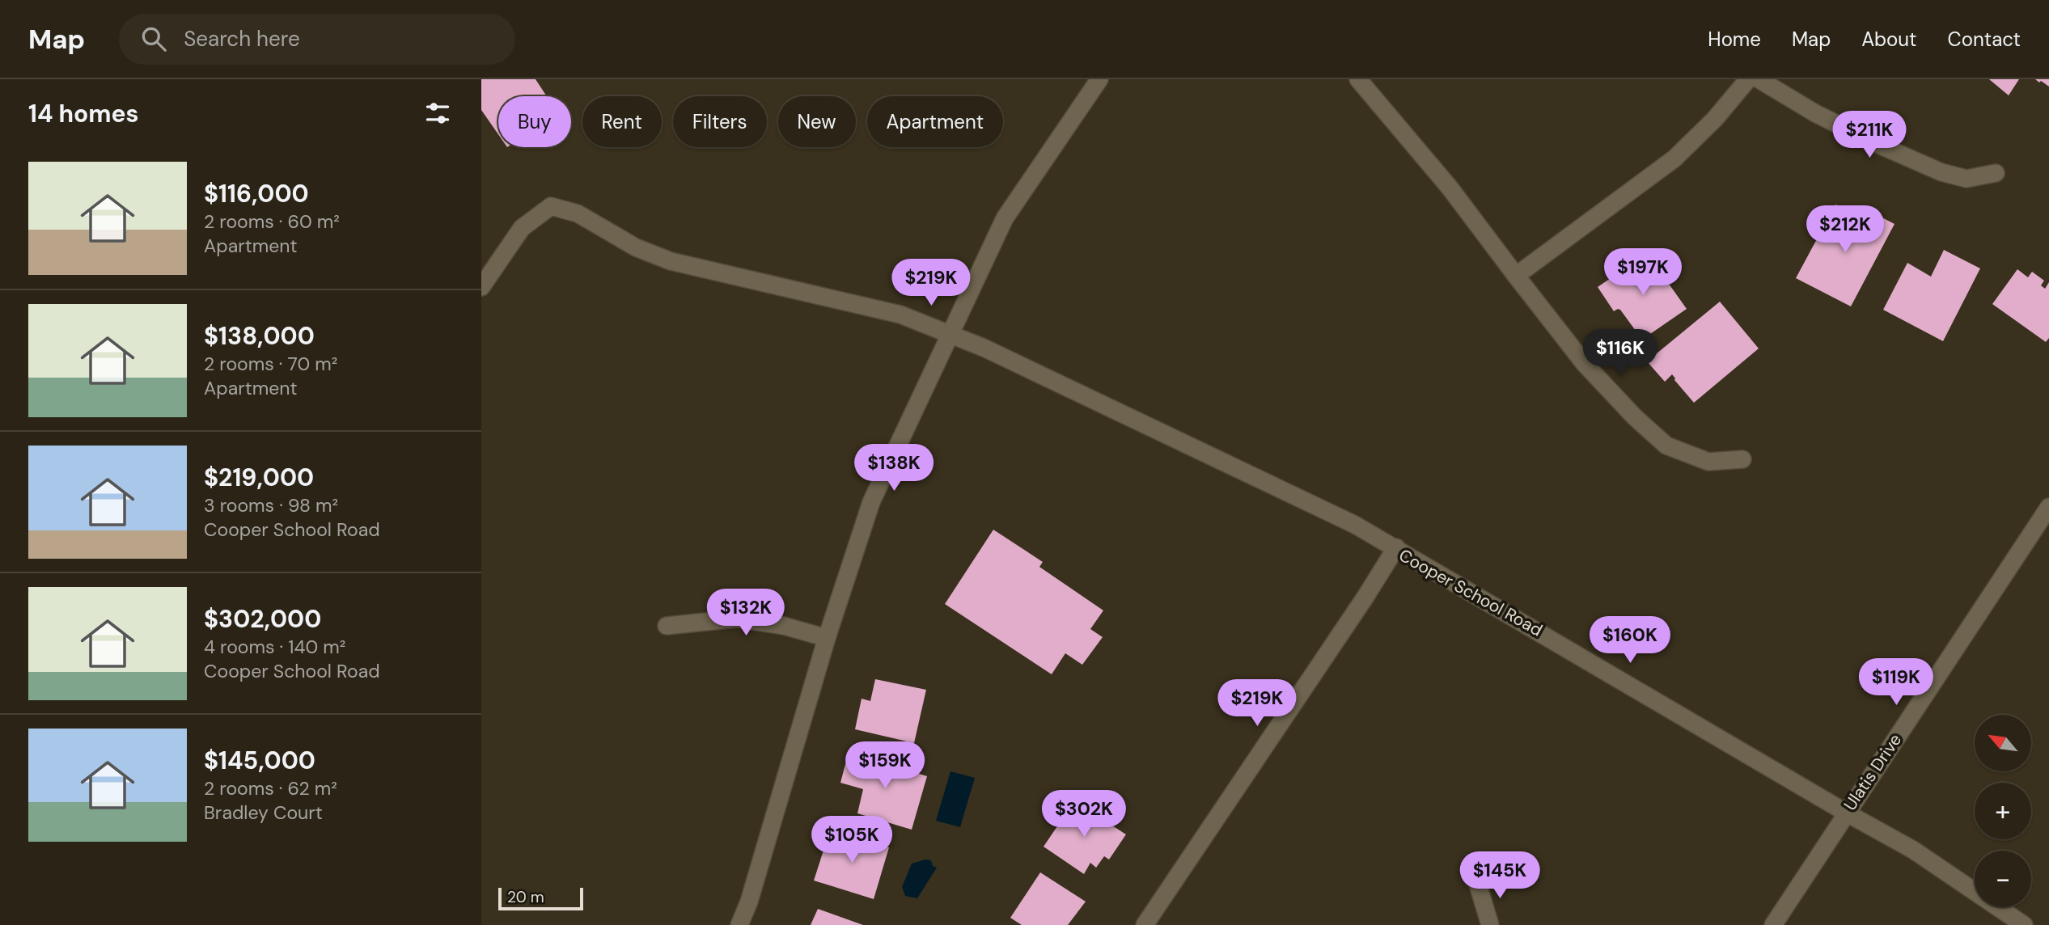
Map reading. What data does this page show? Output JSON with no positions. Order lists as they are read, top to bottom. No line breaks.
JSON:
{"streets":{"street":["Cooper School Road","Ulatis Drive"]},"crossings":[["Cooper School Road","Ulatis Drive"]],"scale_bar":"20 m","north":"top left","page":{"header":"Map","search":"Search here","nav":["Home","Map","About","Contact"],"heading":"14 homes","chip":["Buy","Rent","Filters","New","Apartment"],"price":["$211K","$212K","$197K","$219K","$116K","$138K","$132K","$160K","$119K","$219K","$159K","$302K","$105K","$145K"],"list":[{"name":"$116,000","note":"2 rooms · 60 m² · Apartment"},{"name":"$138,000","note":"2 rooms · 70 m² · Apartment"},{"name":"$219,000","note":"3 rooms · 98 m² · Cooper School Road"},{"name":"$302,000","note":"4 rooms · 140 m² · Cooper School Road"},{"name":"$145,000","note":"2 rooms · 62 m² · Bradley Court"}],"map_buttons":["+","−"],"scale":"20 m"}}
